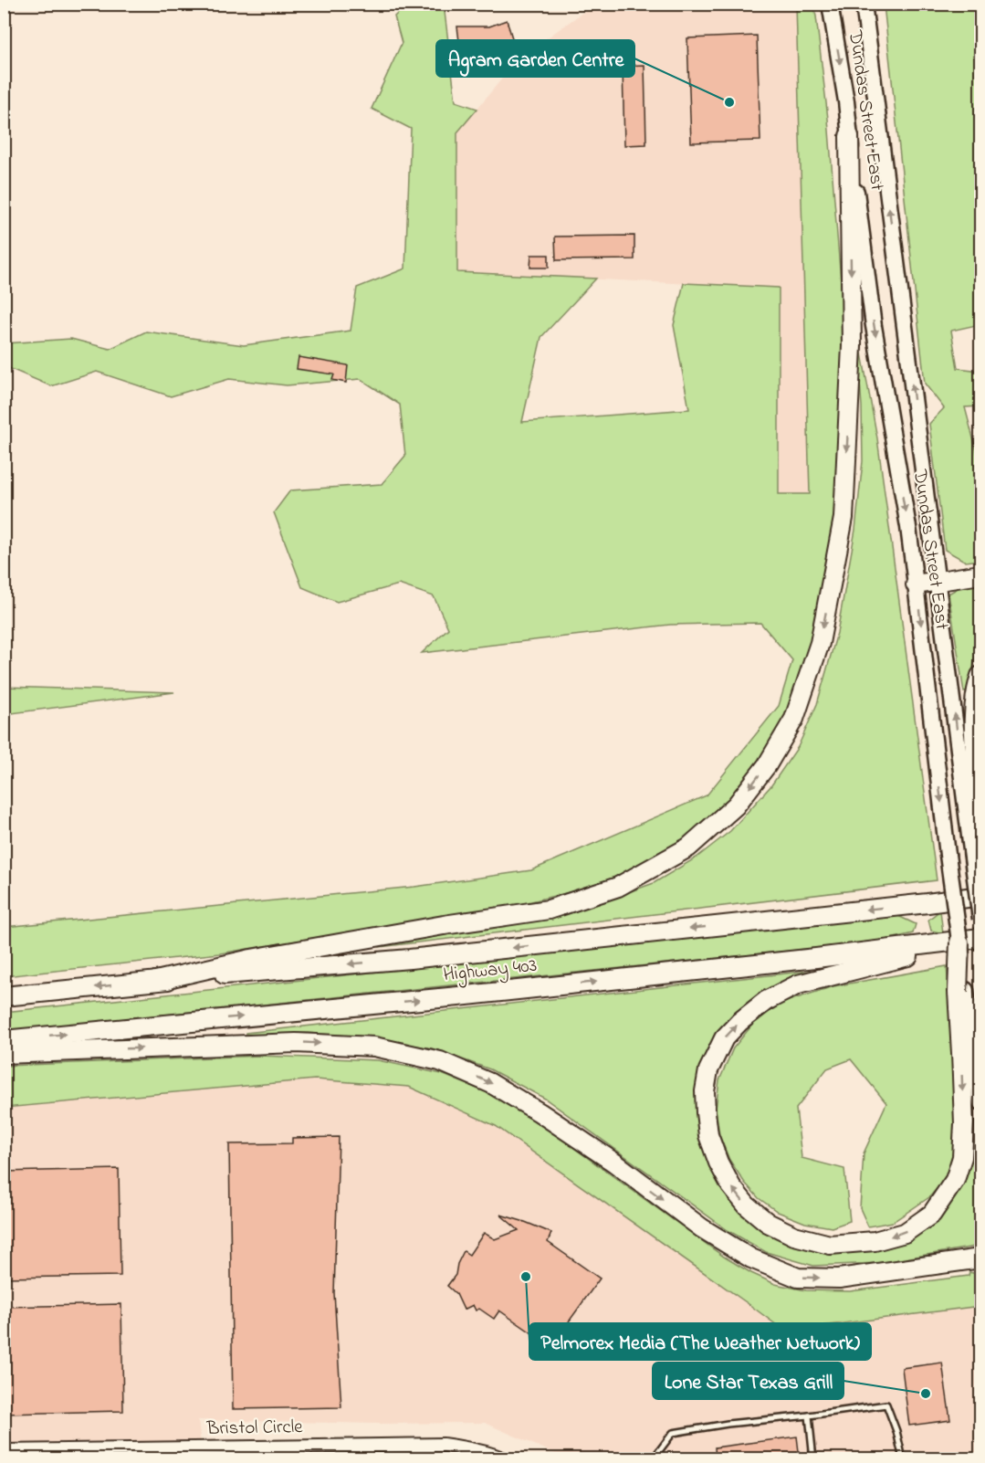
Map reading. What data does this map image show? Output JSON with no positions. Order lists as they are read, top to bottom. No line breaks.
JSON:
{"streets":{"highway":["Highway 403"],"main road":["Dundas Street East"],"street":["Bristol Circle"]},"places":["Agram Garden Centre","Pelmorex Media (The Weather Network)","Lone Star Texas Grill"]}
